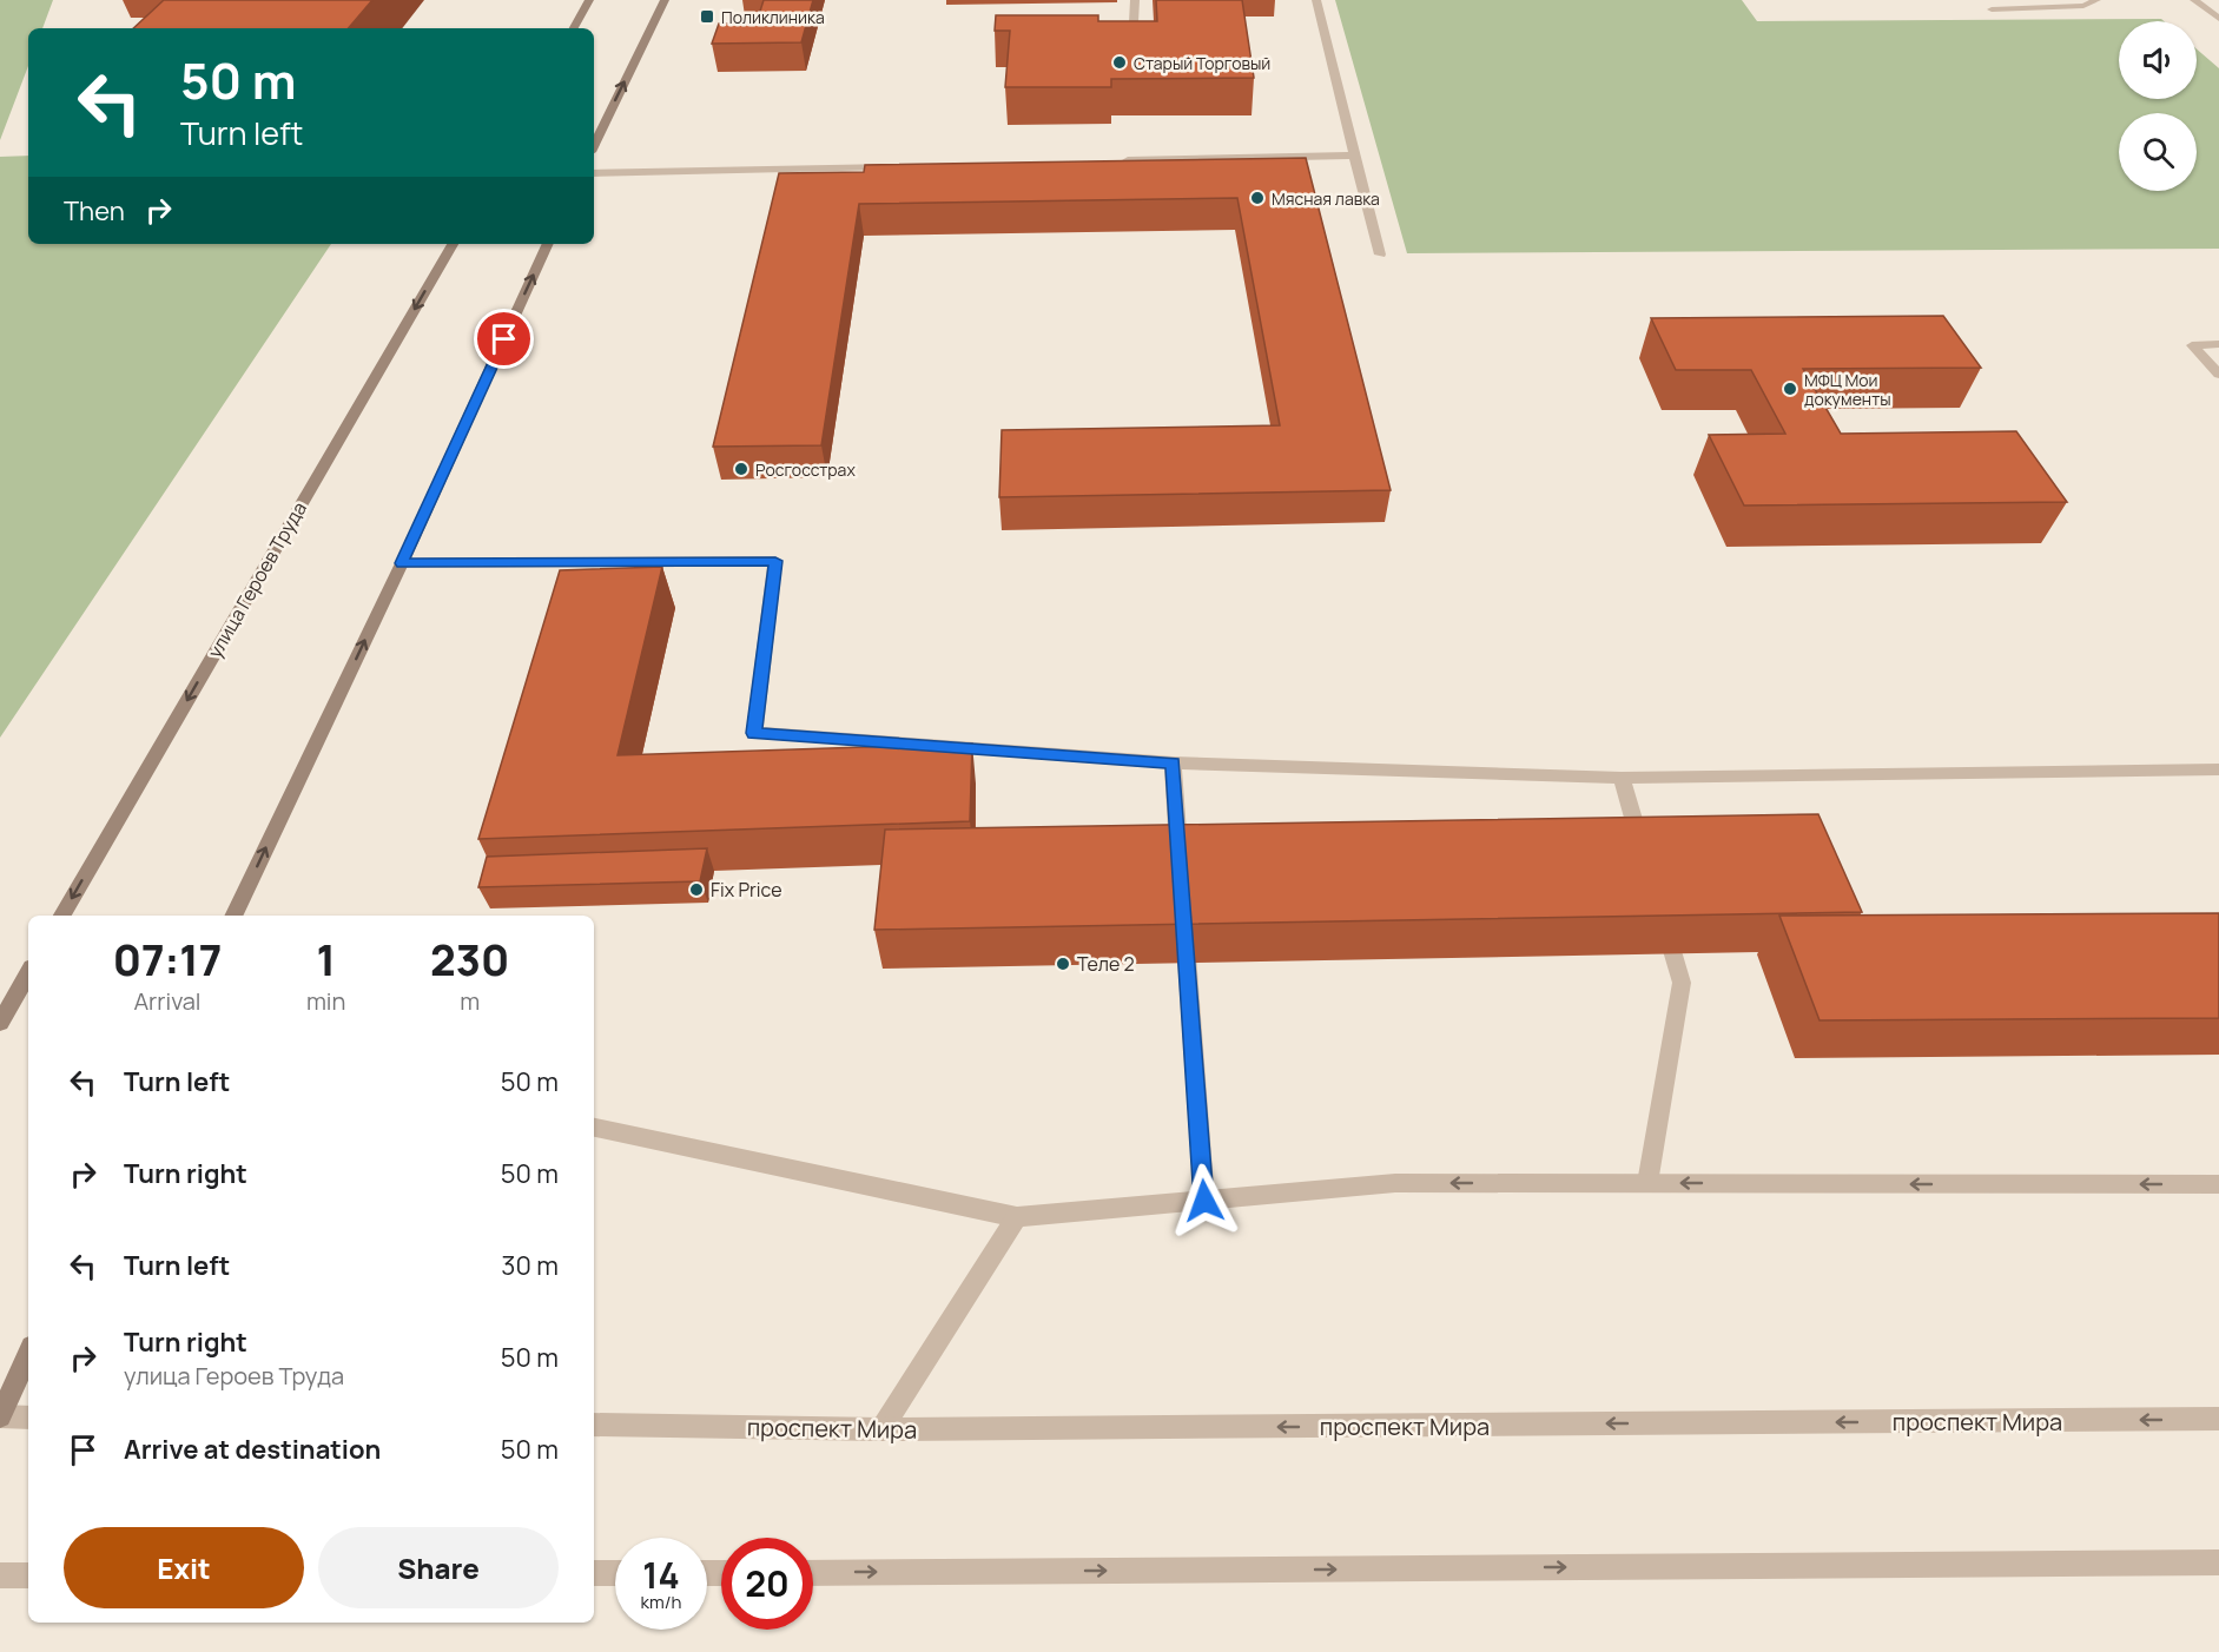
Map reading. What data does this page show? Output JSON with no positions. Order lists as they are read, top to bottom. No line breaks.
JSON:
{"streets":{"main road":["улица Героев Труда"],"street":["проспект Мира"]},"places":{"transit":["Поликлиника"],"other":["Старый Торговый","Мясная лавка","МФЦ Мои документы","Росгосстрах","Fix Price","Теле 2"]},"page":{"turn":["50 m","Turn left"],"then":"Then","eta":["07:17","Arrival","1","min","230","m"],"list":[{"name":"Turn left","value":"50 m"},{"name":"Turn right","value":"50 m"},{"name":"Turn left","value":"30 m"},{"name":"Turn right","note":"улица Героев Труда","value":"50 m"},{"name":"Arrive at destination","value":"50 m"}],"buttons":["Exit","Share"],"speed":"14 km/h","limit":"20"}}
